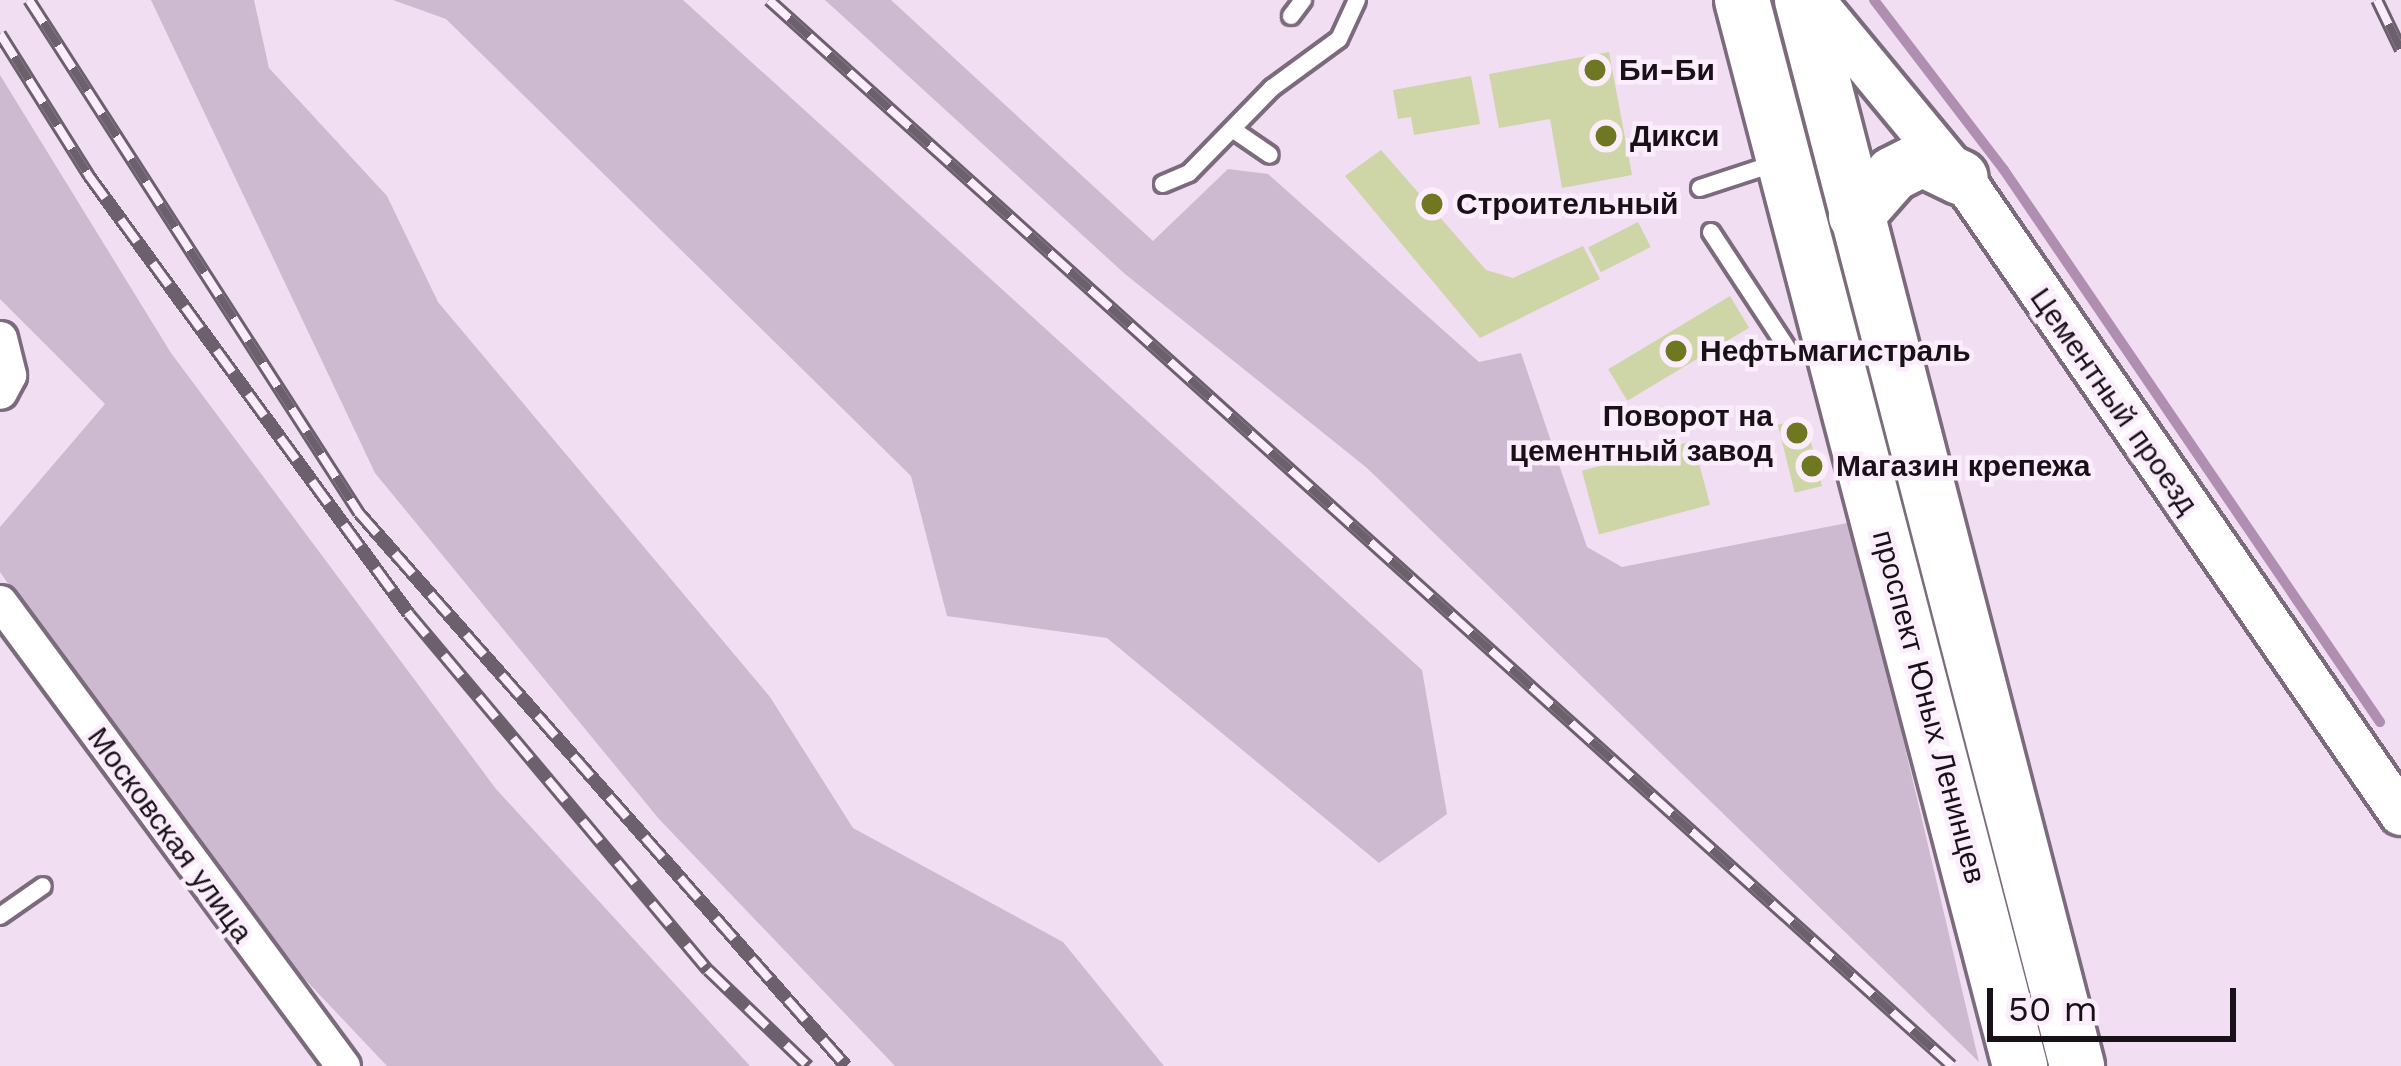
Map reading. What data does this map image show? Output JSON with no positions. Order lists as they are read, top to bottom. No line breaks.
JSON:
{"streets":{"main road":["проспект Юных Ленинцев"],"street":["Цементный проезд","Московская улица"]},"places":["Би-Би","Дикси","Строительный","Нефтьмагистраль","Поворот на цементный завод","Магазин крепежа"],"scale_bar":"50 m"}
